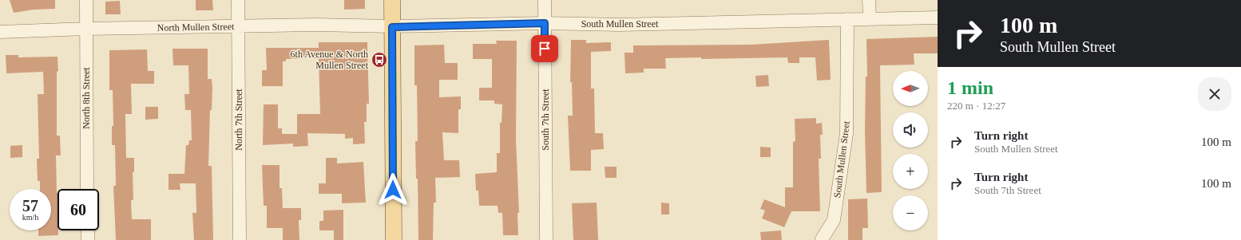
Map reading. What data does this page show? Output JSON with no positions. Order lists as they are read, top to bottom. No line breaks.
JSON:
{"streets":{"street":["South Mullen Street","North Mullen Street","North 8th Street","North 7th Street","South 7th Street"]},"crossings":[["South Mullen Street","North Mullen Street"],["South Mullen Street","South 7th Street"],["North Mullen Street","North 8th Street"],["North Mullen Street","North 7th Street"]],"places":{"bus stop":["6th Avenue & North Mullen Street"]},"north":"left","page":{"turn":["100 m","South Mullen Street"],"heading":["1 min","220 m · 12:27"],"map_buttons":["+","−"],"list":[{"name":"Turn right","note":"South Mullen Street","value":"100 m"},{"name":"Turn right","note":"South 7th Street","value":"100 m"}],"speed":"57 km/h","limit":"60"}}
